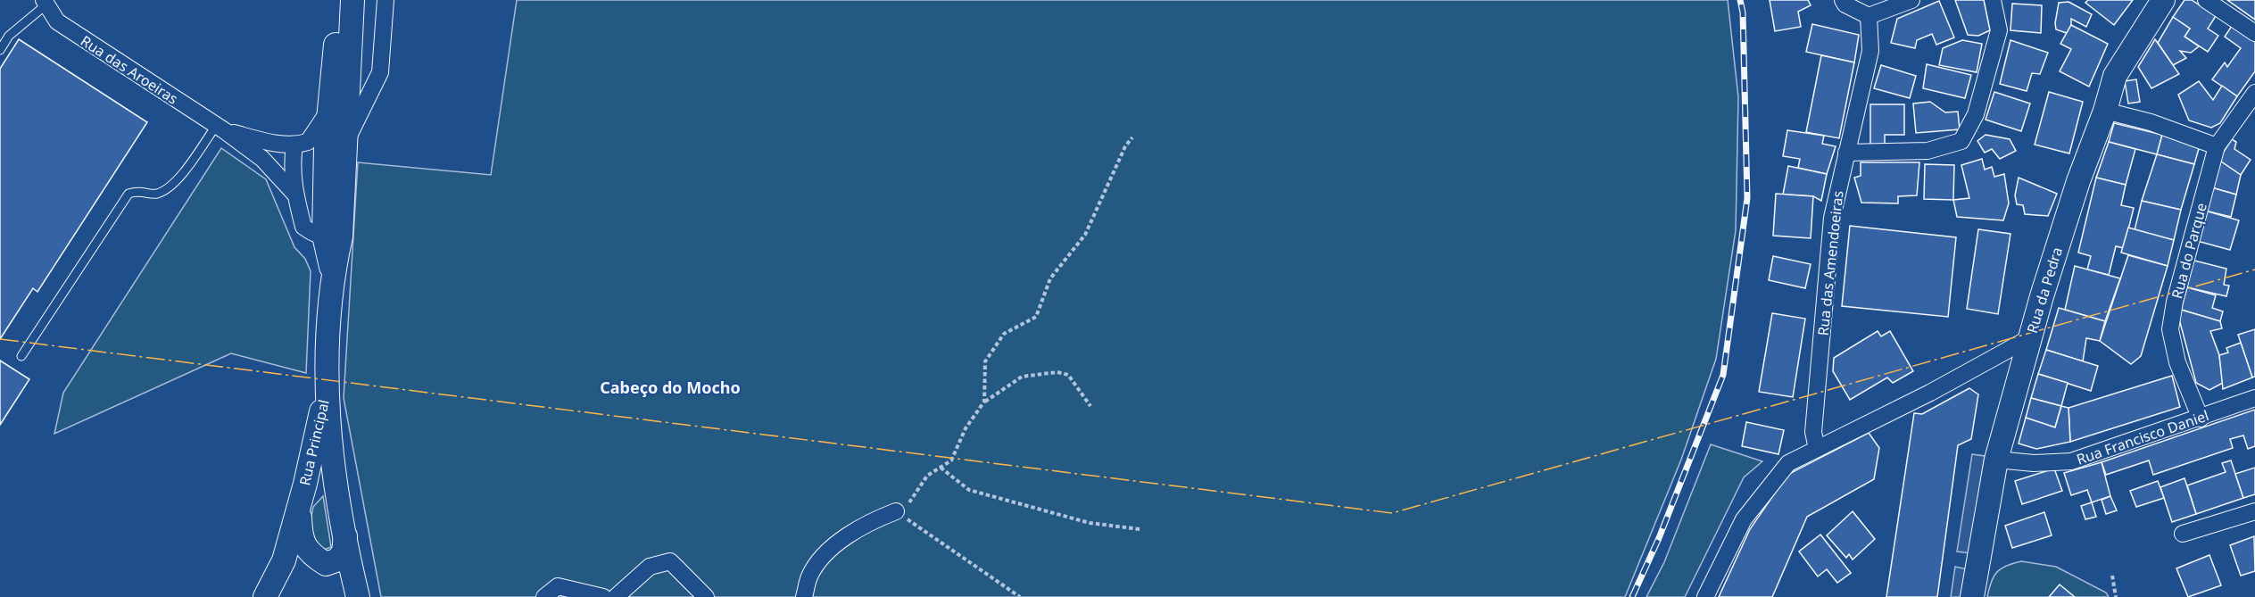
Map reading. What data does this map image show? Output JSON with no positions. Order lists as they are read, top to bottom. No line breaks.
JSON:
{"streets":{"street":["Rua das Aroeiras","Rua do Parque","Rua das Amendoeiras","Rua da Pedra","Rua Francisco Daniel","Rua Principal"]},"crossings":[["Rua do Parque","Rua Francisco Daniel"],["Rua da Pedra","Rua Francisco Daniel"]],"districts":["Cabeço do Mocho"]}
